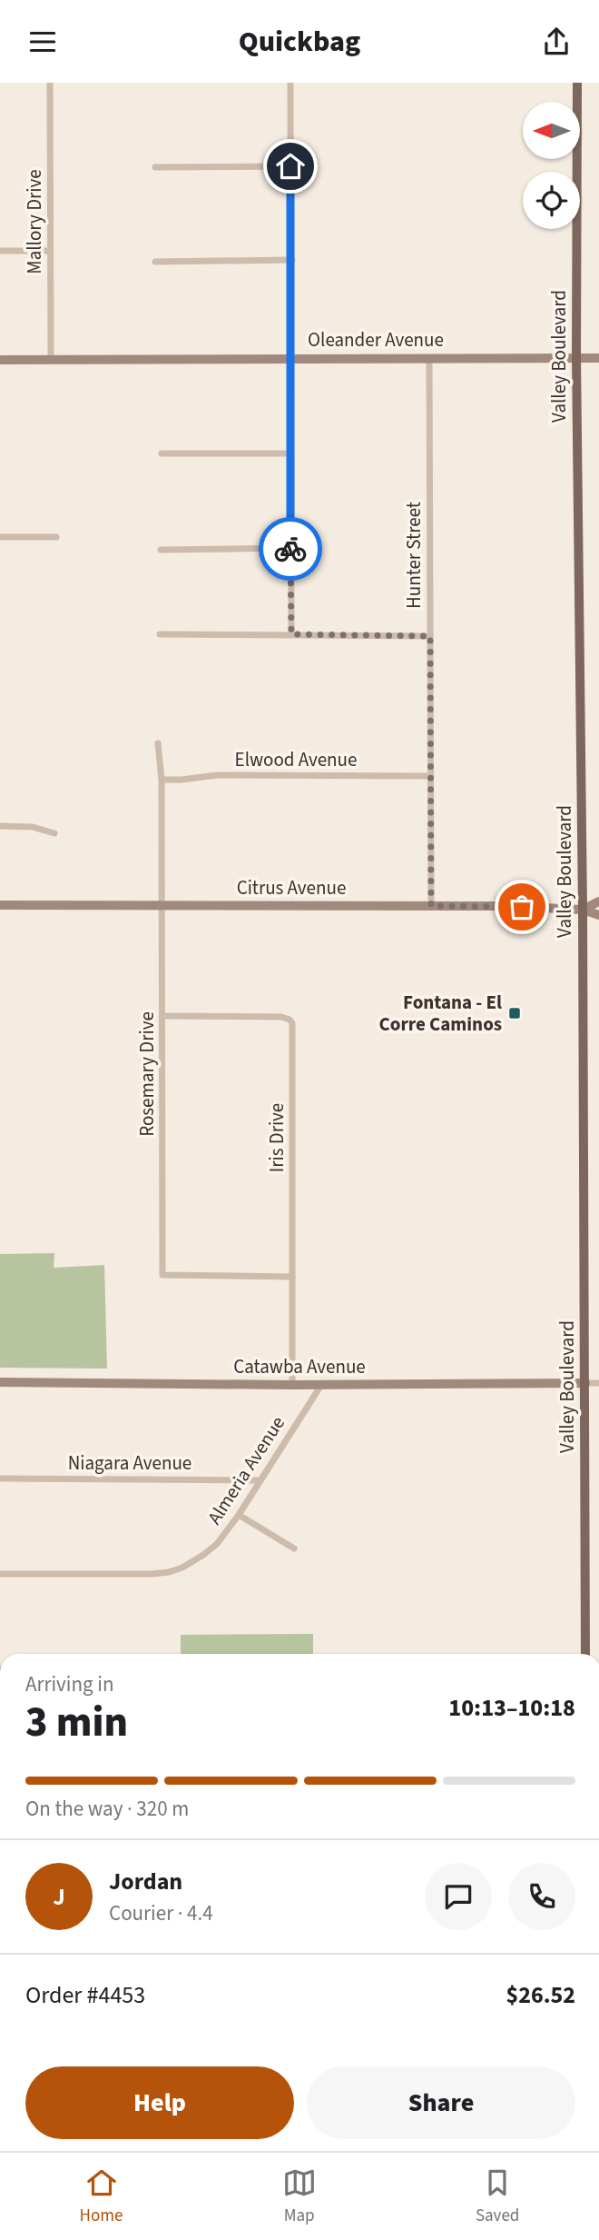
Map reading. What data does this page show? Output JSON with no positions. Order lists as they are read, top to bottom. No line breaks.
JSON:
{"streets":{"main road":["Valley Boulevard"],"street":["Mallory Drive","Oleander Avenue","Hunter Street","Elwood Avenue","Citrus Avenue","Rosemary Drive","Iris Drive","Catawba Avenue","Niagara Avenue","Almeria Avenue"]},"crossings":[["Mallory Drive","Oleander Avenue"],["Oleander Avenue","Valley Boulevard"],["Oleander Avenue","Hunter Street"],["Valley Boulevard","Citrus Avenue"],["Valley Boulevard","Catawba Avenue"],["Hunter Street","Elwood Avenue"],["Hunter Street","Citrus Avenue"],["Elwood Avenue","Rosemary Drive"],["Citrus Avenue","Rosemary Drive"],["Rosemary Drive","Iris Drive"],["Iris Drive","Catawba Avenue"],["Catawba Avenue","Almeria Avenue"],["Niagara Avenue","Almeria Avenue"]],"places":{"transit":["Fontana - El Corre Caminos"]},"north":"left","page":{"header":"Quickbag","heading":["3 min","Arriving in","10:13–10:18"],"panel":["Jordan","Courier · 4.4","Order #4453","$26.52"],"bar":"On the way · 320 m","round":"J","buttons":["Help","Share"],"tabs":["Home","Map","Saved"]}}
